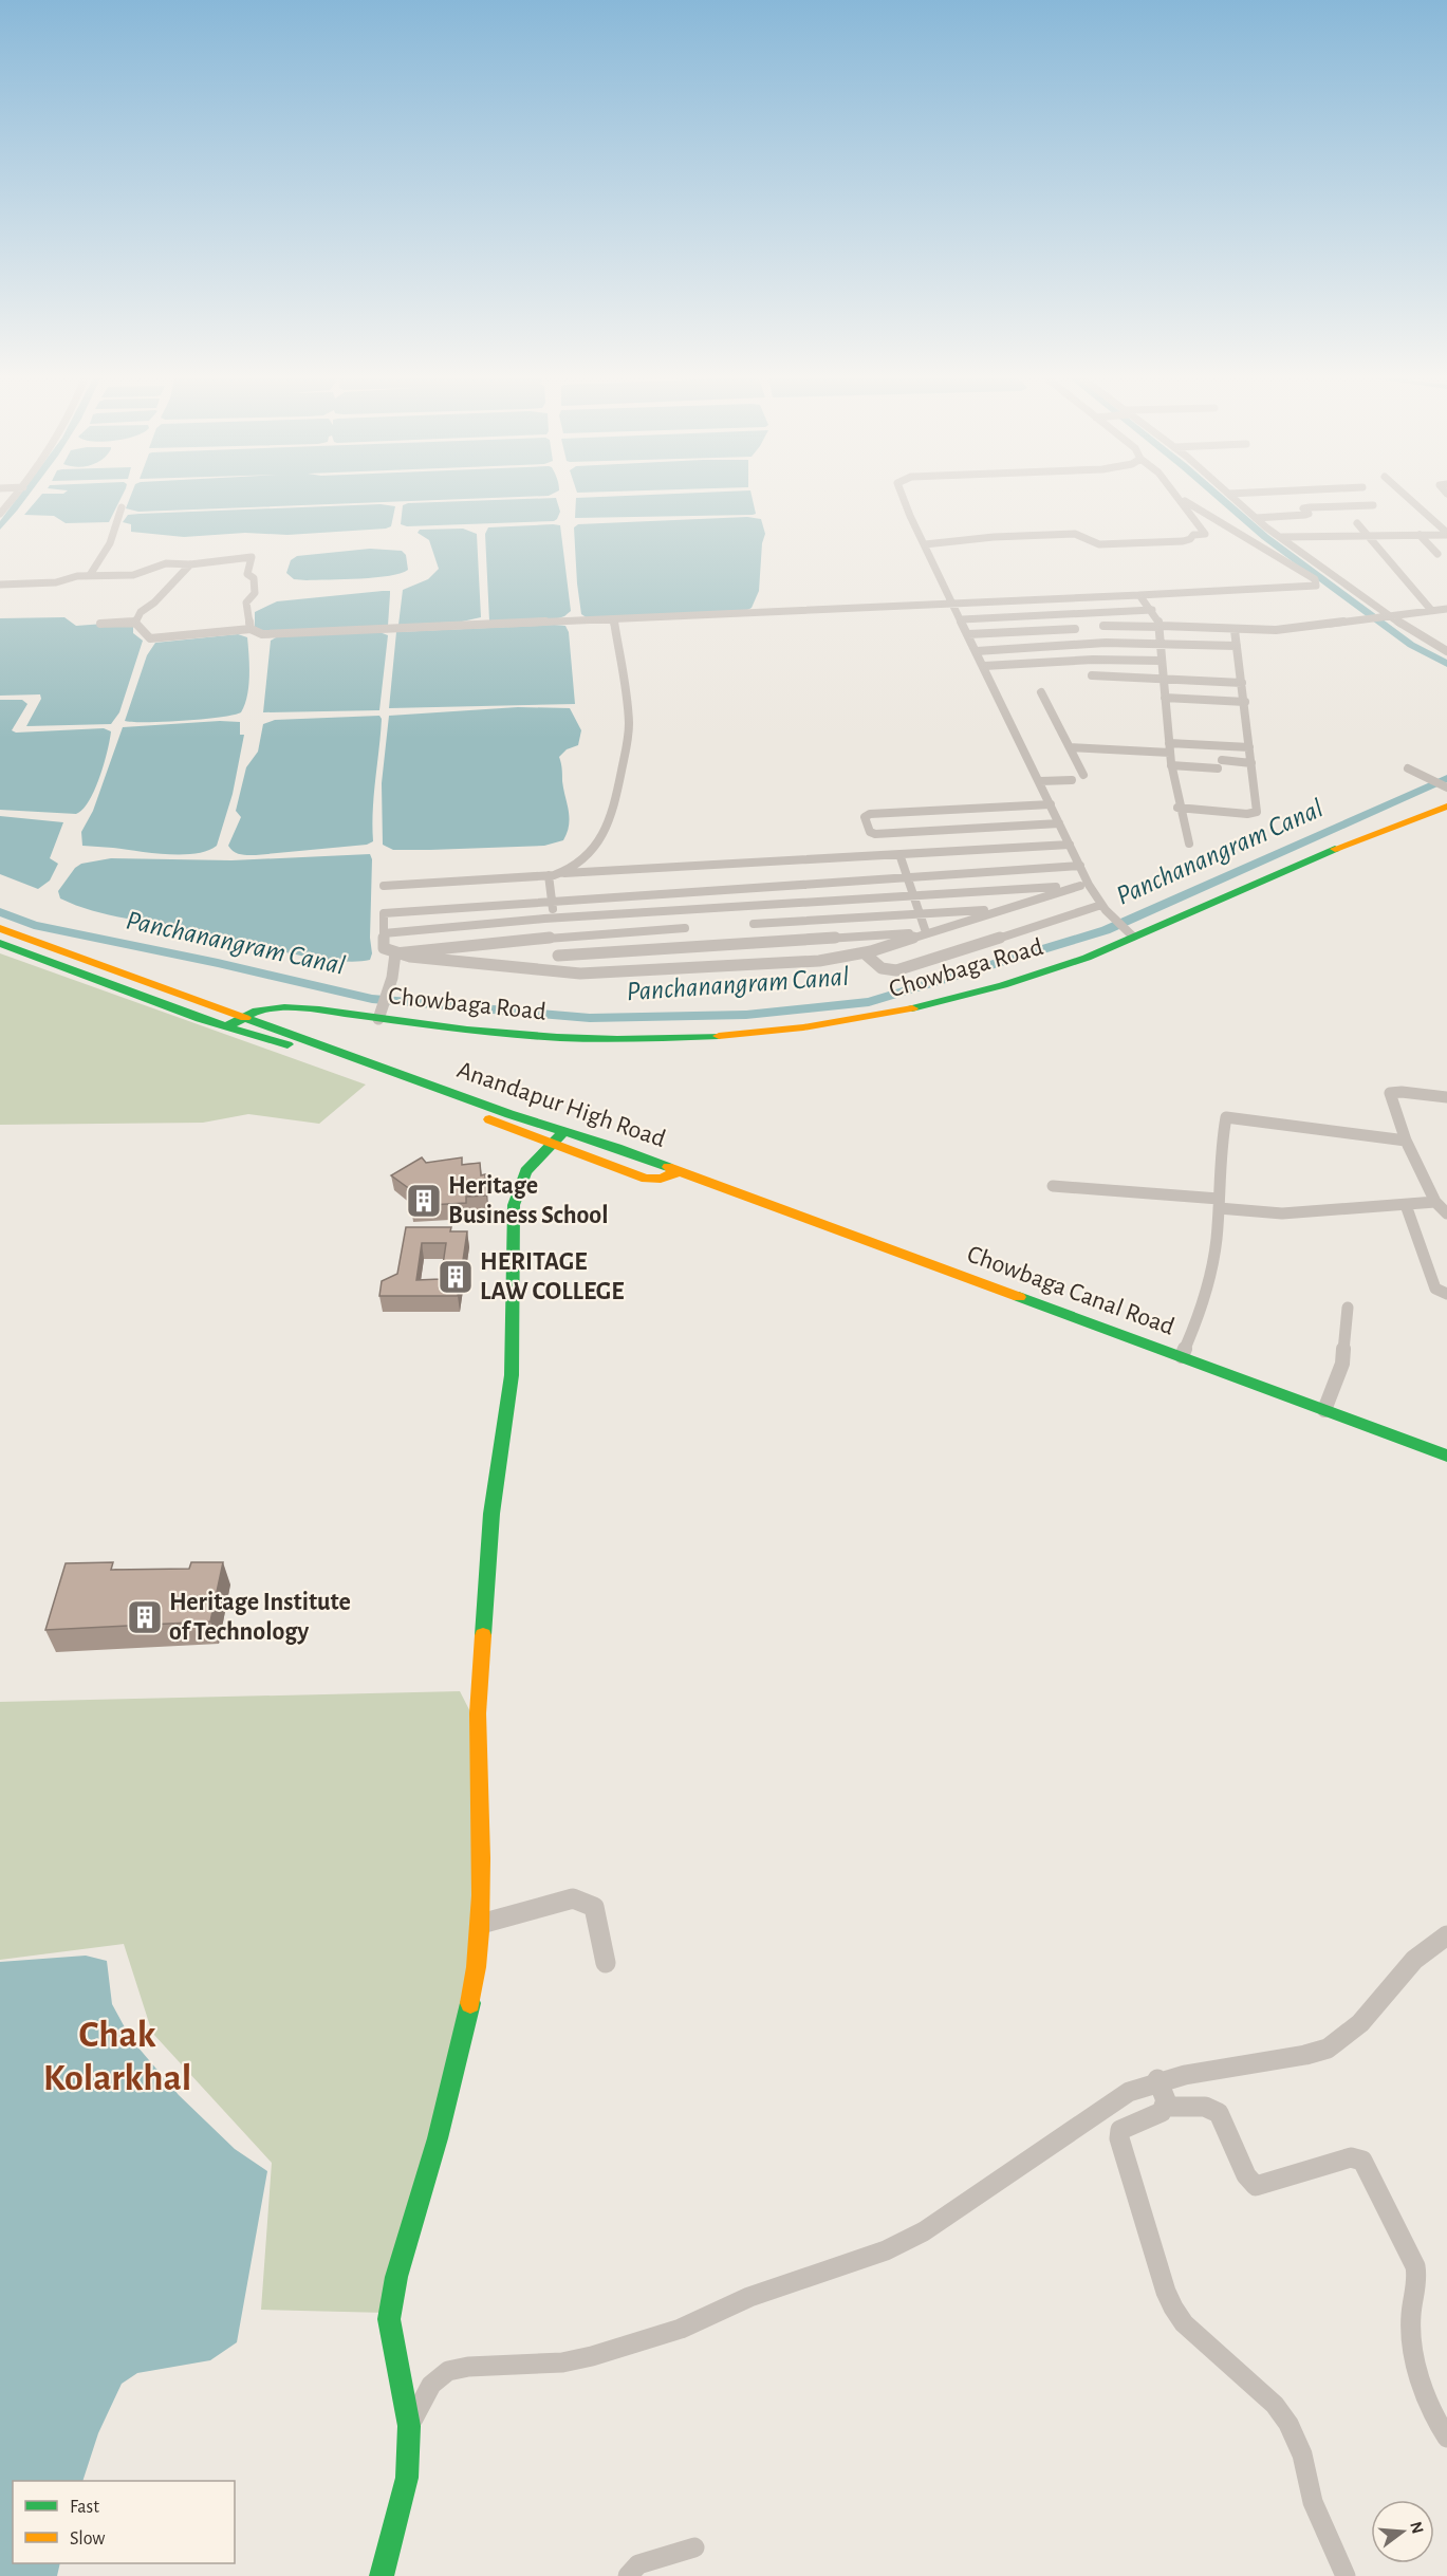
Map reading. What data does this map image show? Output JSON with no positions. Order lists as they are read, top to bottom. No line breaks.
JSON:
{"streets":{"street":["Chowbaga Road","Anandapur High Road","Chowbaga Canal Road"]},"crossings":[["Chowbaga Road","Anandapur High Road"],["Anandapur High Road","Chowbaga Canal Road"]],"districts":["Chak Kolarkhal"],"water":["Panchanangram Canal"],"places":{"building":["Heritage Business School","HERITAGE LAW COLLEGE","Heritage Institute of Technology"]},"legend":["Fast","Slow"],"north":"right"}
